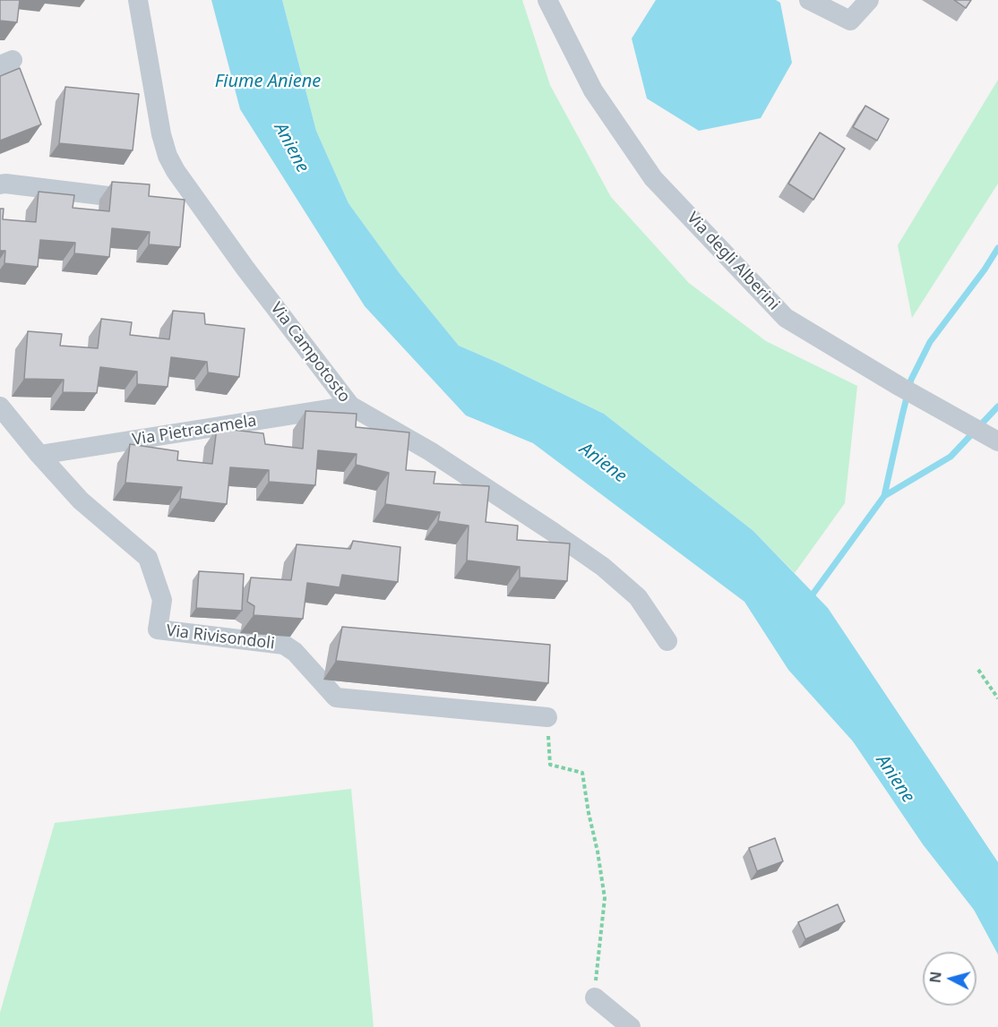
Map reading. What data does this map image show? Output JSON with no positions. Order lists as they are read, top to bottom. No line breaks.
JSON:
{"streets":{"street":["Via degli Alberini","Via Campotosto","Via Pietracamela","Via Rivisondoli"]},"crossings":[["Via Campotosto","Via Pietracamela"],["Via Pietracamela","Via Rivisondoli"]],"water":["Fiume Aniene","Aniene"],"north":"left"}
